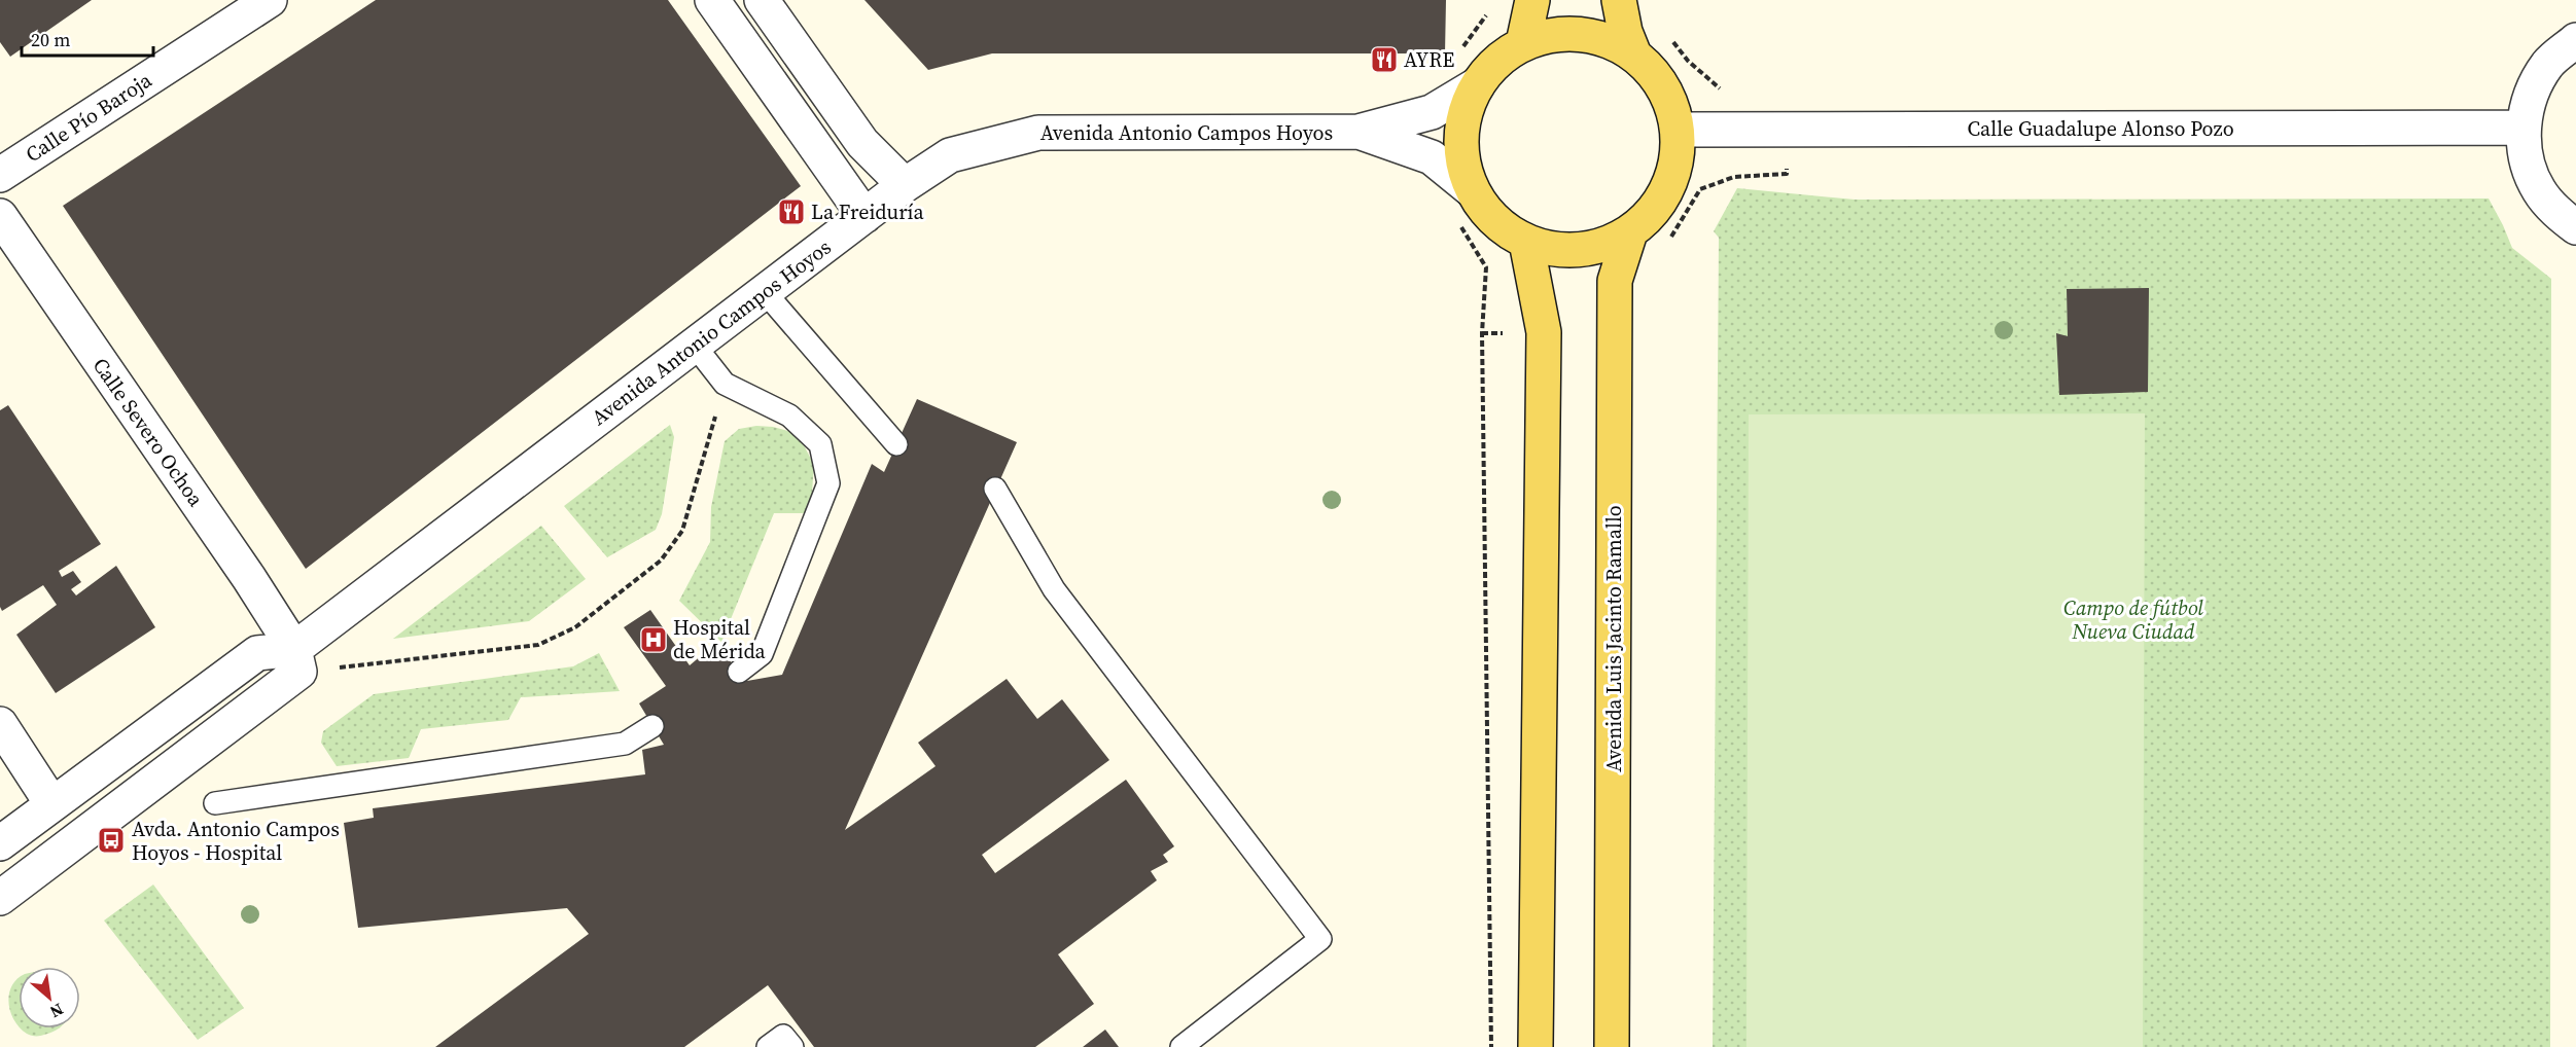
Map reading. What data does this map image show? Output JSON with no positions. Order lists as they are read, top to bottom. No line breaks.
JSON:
{"streets":{"main road":["Avenida Luis Jacinto Ramallo"],"street":["Calle Pío Baroja","Calle Guadalupe Alonso Pozo","Avenida Antonio Campos Hoyos","Calle Severo Ochoa"]},"crossings":[["Calle Guadalupe Alonso Pozo","Avenida Antonio Campos Hoyos"],["Calle Guadalupe Alonso Pozo","Avenida Luis Jacinto Ramallo"],["Avenida Antonio Campos Hoyos","Calle Severo Ochoa"],["Avenida Antonio Campos Hoyos","Avenida Luis Jacinto Ramallo"]],"parks":["Campo de fútbol Nueva Ciudad"],"places":{"restaurant":["AYRE","La Freiduría"],"hospital":["Hospital de Mérida"],"bus stop":["Avda. Antonio Campos Hoyos - Hospital"]},"scale_bar":"20 m","north":"bottom right"}
